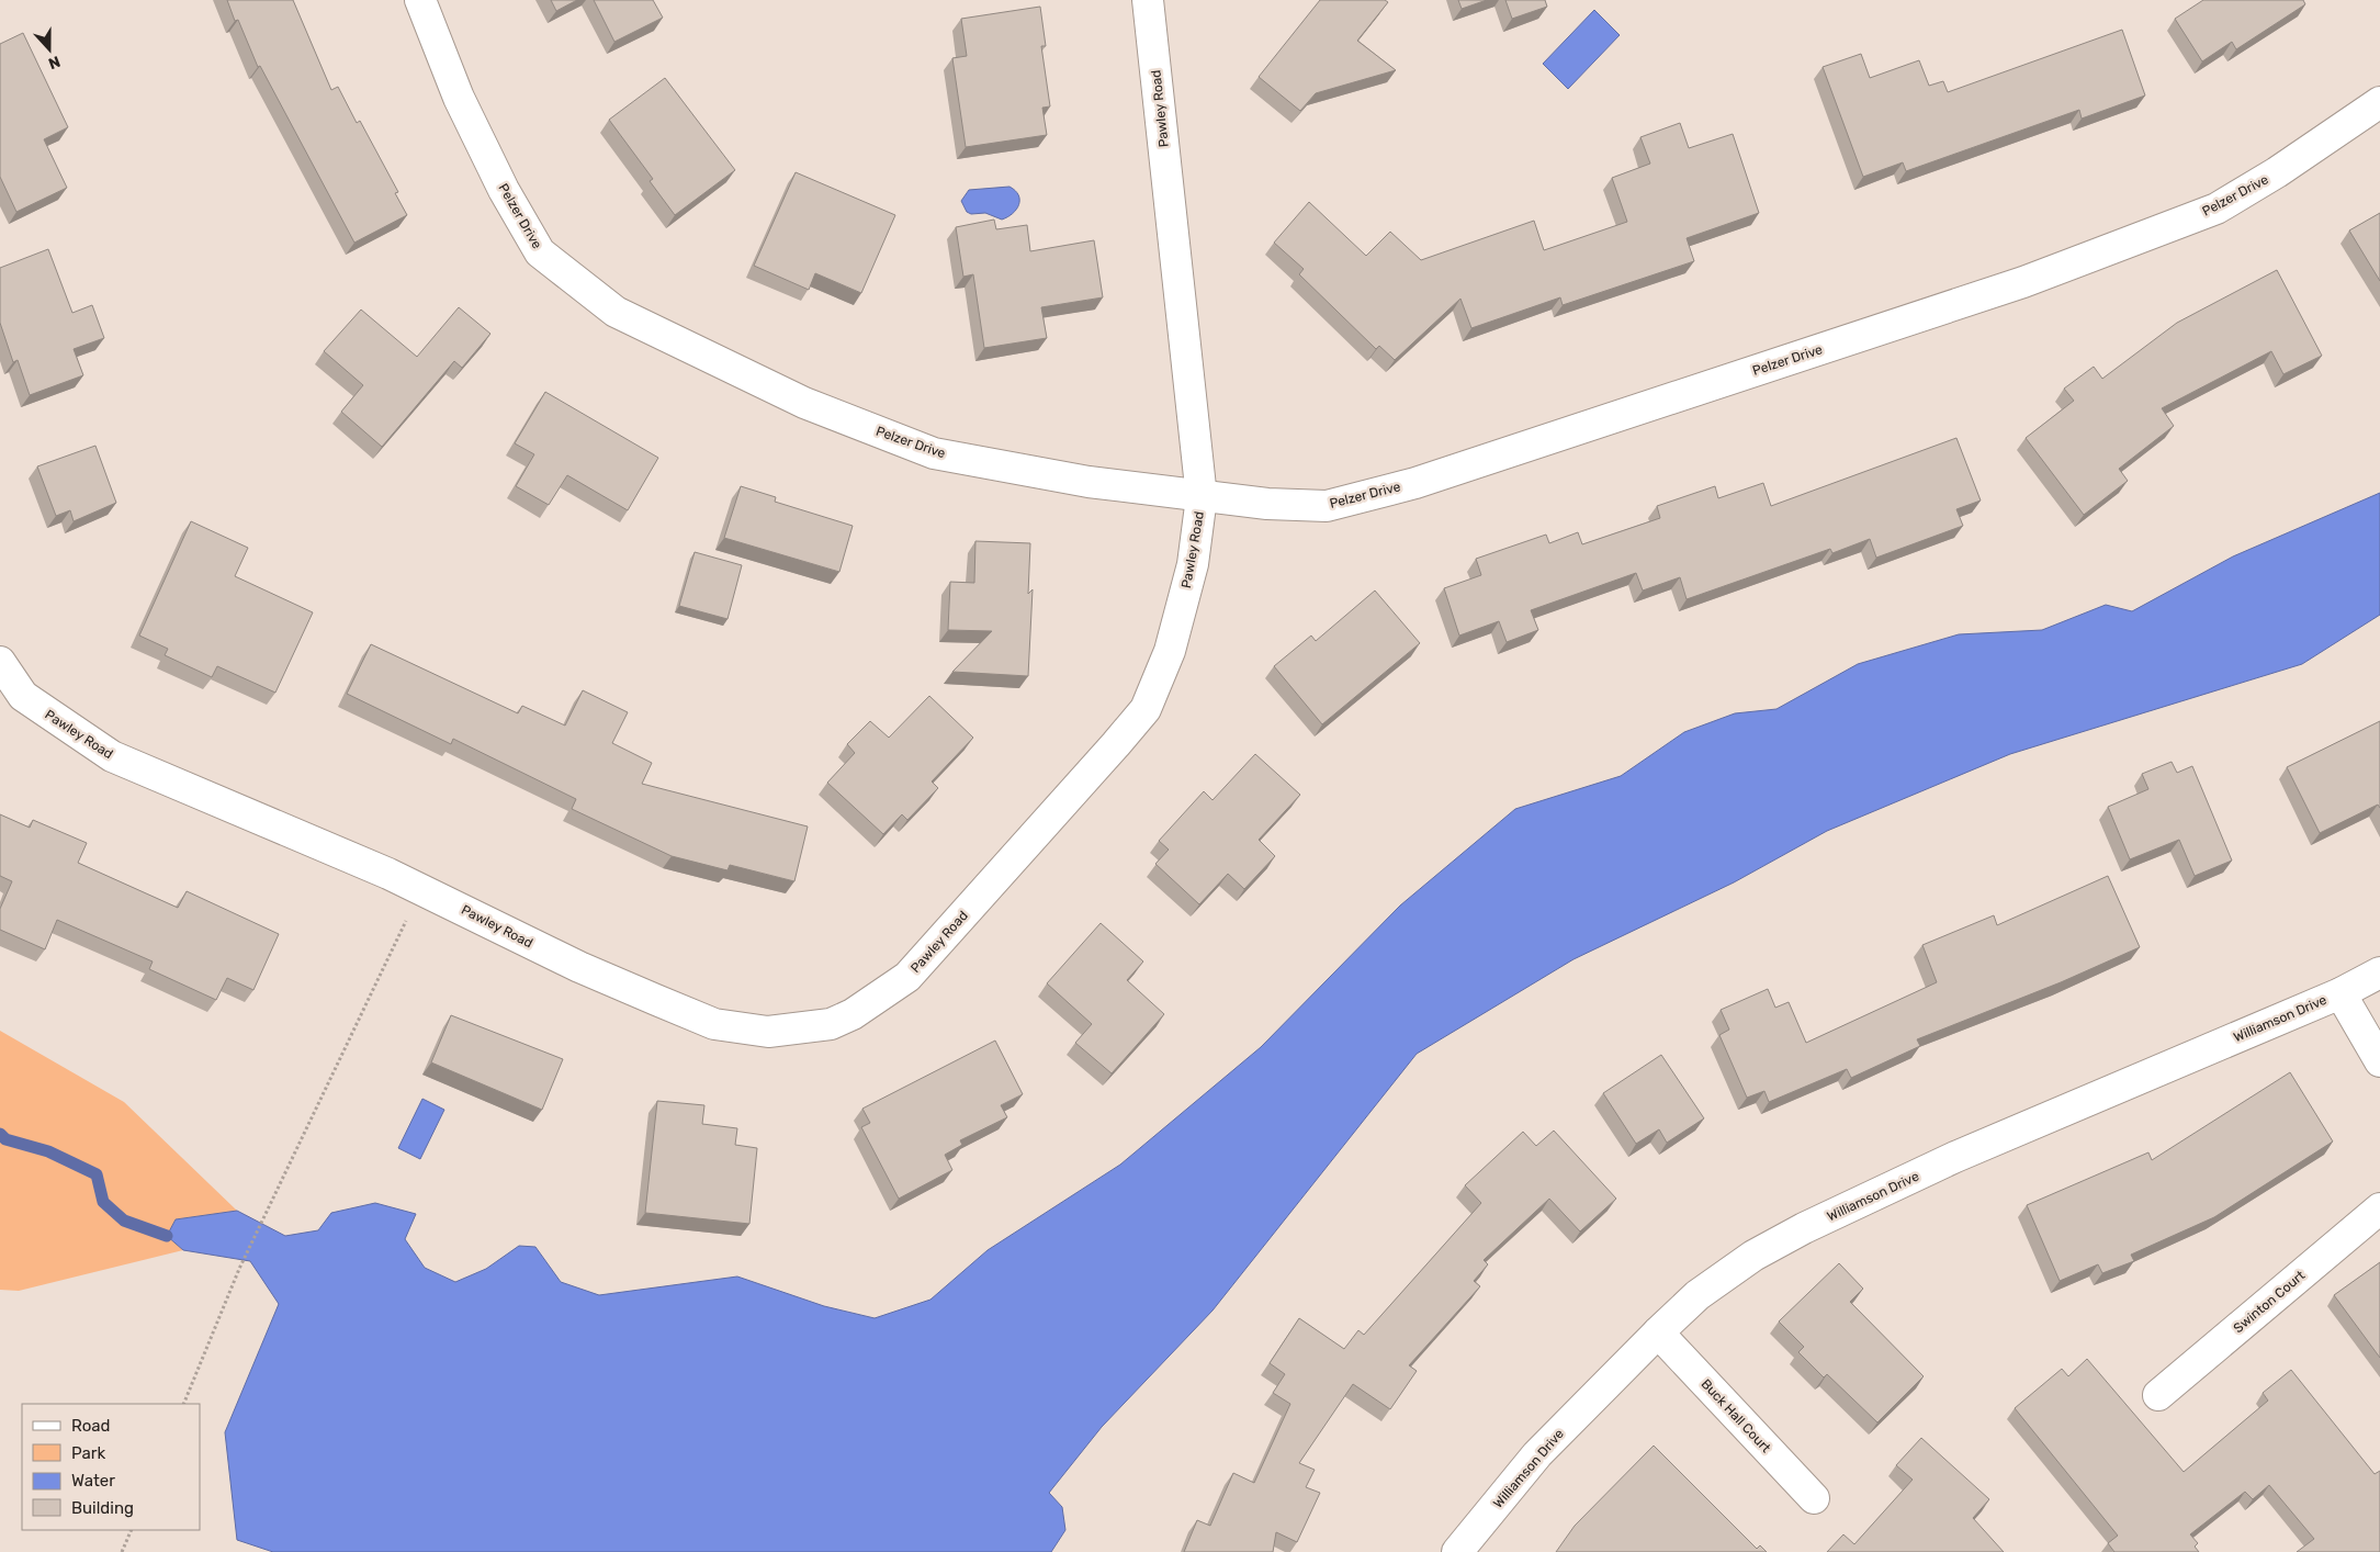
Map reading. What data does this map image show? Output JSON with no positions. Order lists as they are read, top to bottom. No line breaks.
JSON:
{"streets":{"street":["Pawley Road","Pelzer Drive","Williamson Drive","Swinton Court","Buck Hall Court"]},"crossings":[["Pawley Road","Pelzer Drive"],["Williamson Drive","Buck Hall Court"]],"legend":["Road","Park","Water","Building"],"north":"bottom"}
